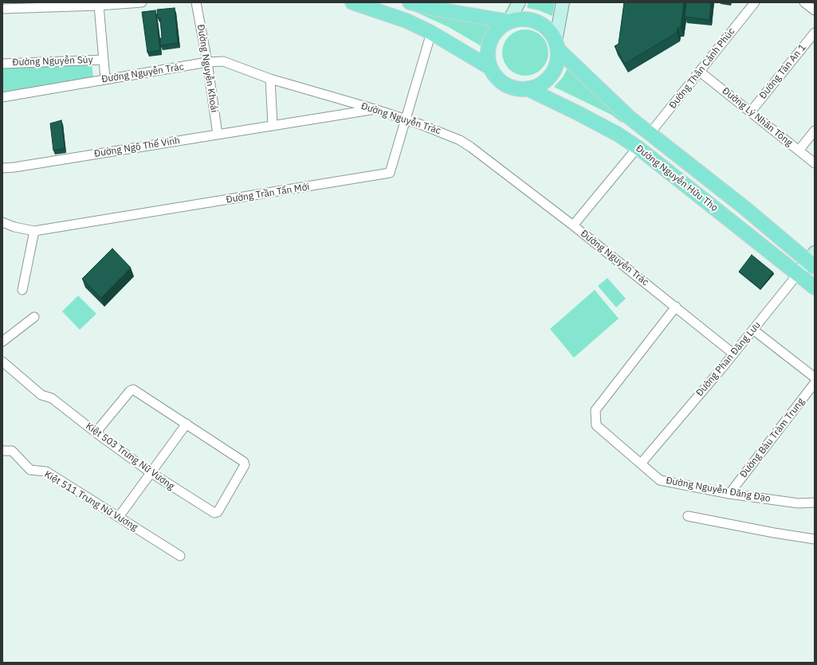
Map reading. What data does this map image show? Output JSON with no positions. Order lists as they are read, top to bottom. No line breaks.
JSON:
{"streets":{"main road":["Đường Nguyễn Hữu Thọ"],"street":["Đường Nguyễn Súy","Đường Nguyễn Khoái","Đường Thân Cảnh Phúc","Đường Tân An 1","Đường Nguyễn Trác","Đường Lý Nhân Tông","Đường Ngô Thế Vinh","Đường Trần Tấn Mới","Đường Phan Đăng Lưu","Đường Bàu Tràm Trung","Kiệt 503 Trưng Nữ Vương","Đường Nguyễn Đăng Đạo","Kiệt 511 Trưng Nữ Vương"]},"crossings":[["Đường Nguyễn Khoái","Đường Nguyễn Trác"],["Đường Nguyễn Khoái","Đường Ngô Thế Vinh"],["Đường Thân Cảnh Phúc","Đường Lý Nhân Tông"],["Đường Thân Cảnh Phúc","Đường Nguyễn Hữu Thọ"],["Đường Tân An 1","Đường Lý Nhân Tông"],["Đường Nguyễn Trác","Đường Ngô Thế Vinh"],["Đường Nguyễn Trác","Đường Trần Tấn Mới"],["Đường Nguyễn Trác","Đường Phan Đăng Lưu"],["Đường Nguyễn Trác","Đường Nguyễn Đăng Đạo"],["Đường Nguyễn Hữu Thọ","Đường Phan Đăng Lưu"],["Đường Phan Đăng Lưu","Đường Nguyễn Đăng Đạo"],["Đường Bàu Tràm Trung","Đường Nguyễn Đăng Đạo"]]}
